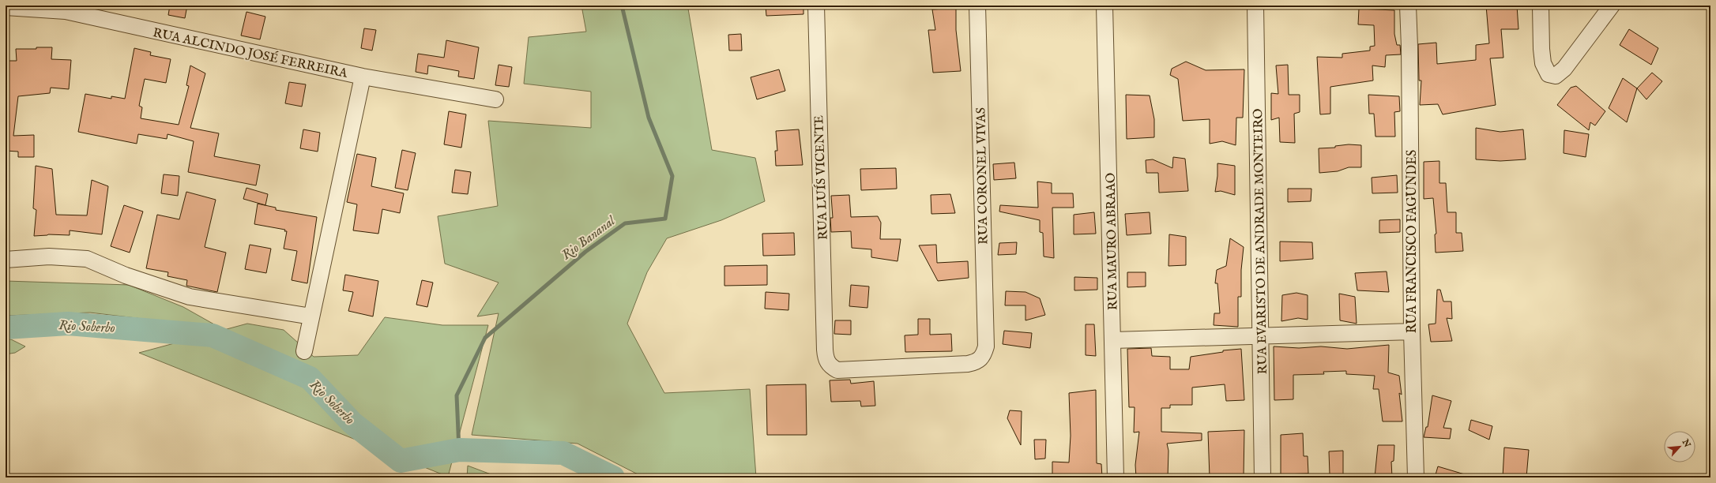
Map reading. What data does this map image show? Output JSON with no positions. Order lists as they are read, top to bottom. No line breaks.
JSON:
{"streets":{"street":["RUA ALCINDO JOSÉ FERREIRA","RUA CORONEL VIVAS","RUA LUÍS VICENTE","RUA MAURO ABRAAO","RUA EVARISTO DE ANDRADE MONTEIRO","RUA FRANCISCO FAGUNDES"]},"crossings":[["RUA CORONEL VIVAS","RUA LUÍS VICENTE"]],"water":["Rio Bananal","Rio Soberbo"],"north":"top right"}
